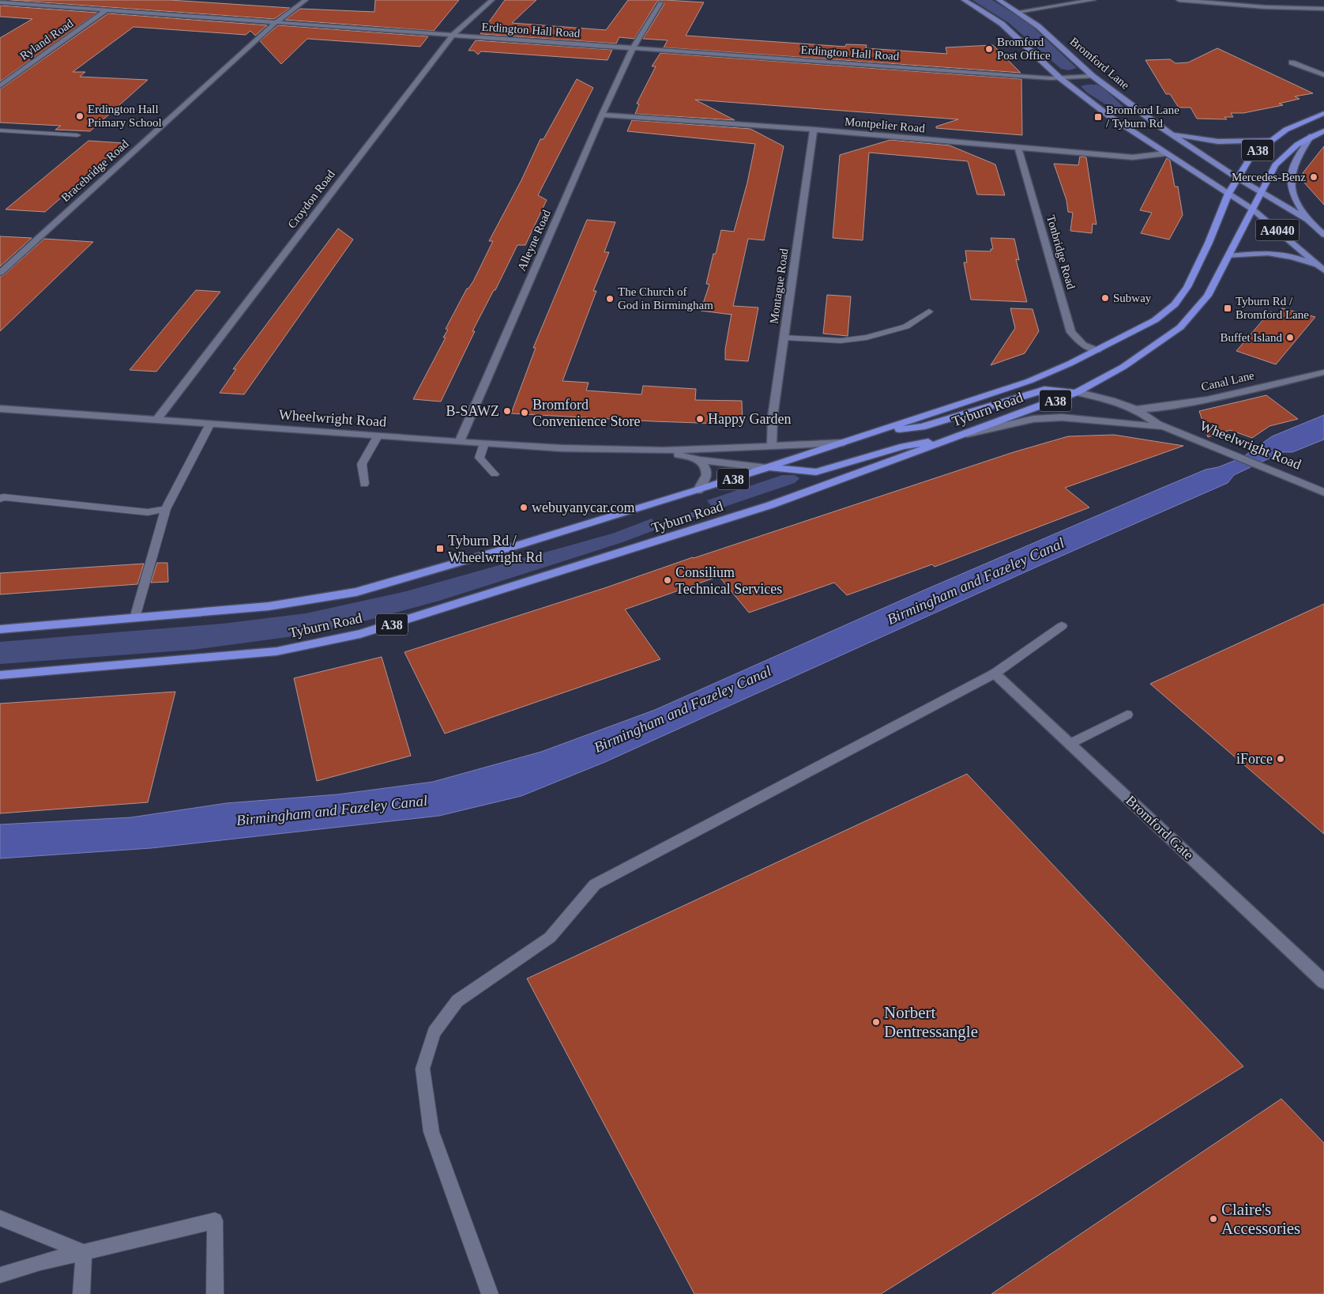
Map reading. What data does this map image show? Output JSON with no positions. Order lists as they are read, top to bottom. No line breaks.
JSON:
{"streets":{"highway":["A38","Tyburn Road"],"main road":["Bromford Lane","A4040"],"street":["Erdington Hall Road","Ryland Road","Montpelier Road","Bracebridge Road","Croydon Road","Alleyne Road","Tonbridge Road","Montague Road","Canal Lane","Wheelwright Road","Bromford Gate"]},"crossings":[["Erdington Hall Road","Ryland Road"],["Erdington Hall Road","Bromford Lane"],["Erdington Hall Road","Bracebridge Road"],["Erdington Hall Road","Croydon Road"],["Erdington Hall Road","A4040"],["Erdington Hall Road","Alleyne Road"],["Bromford Lane","Tyburn Road"],["Montpelier Road","A4040"],["Montpelier Road","Alleyne Road"],["Montpelier Road","Tonbridge Road"],["Montpelier Road","Montague Road"],["Croydon Road","Wheelwright Road"],["A4040","Tyburn Road"],["Alleyne Road","Wheelwright Road"],["Tonbridge Road","Tyburn Road"],["Montague Road","Wheelwright Road"],["Canal Lane","Wheelwright Road"],["Tyburn Road","Wheelwright Road"]],"water":["Birmingham and Fazeley Canal"],"places":{"other":["Bromford Post Office","Erdington Hall Primary School","Mercedes-Benz","Subway","The Church of God in Birmingham","Buffet Island","B-SAWZ","Bromford Convenience Store","Happy Garden","webuyanycar.com","Consilium Technical Services","iForce","Norbert Dentressangle","Claire's Accessories"],"transit":["Bromford Lane / Tyburn Rd","Tyburn Rd / Bromford Lane","Tyburn Rd / Wheelwright Rd"]}}
